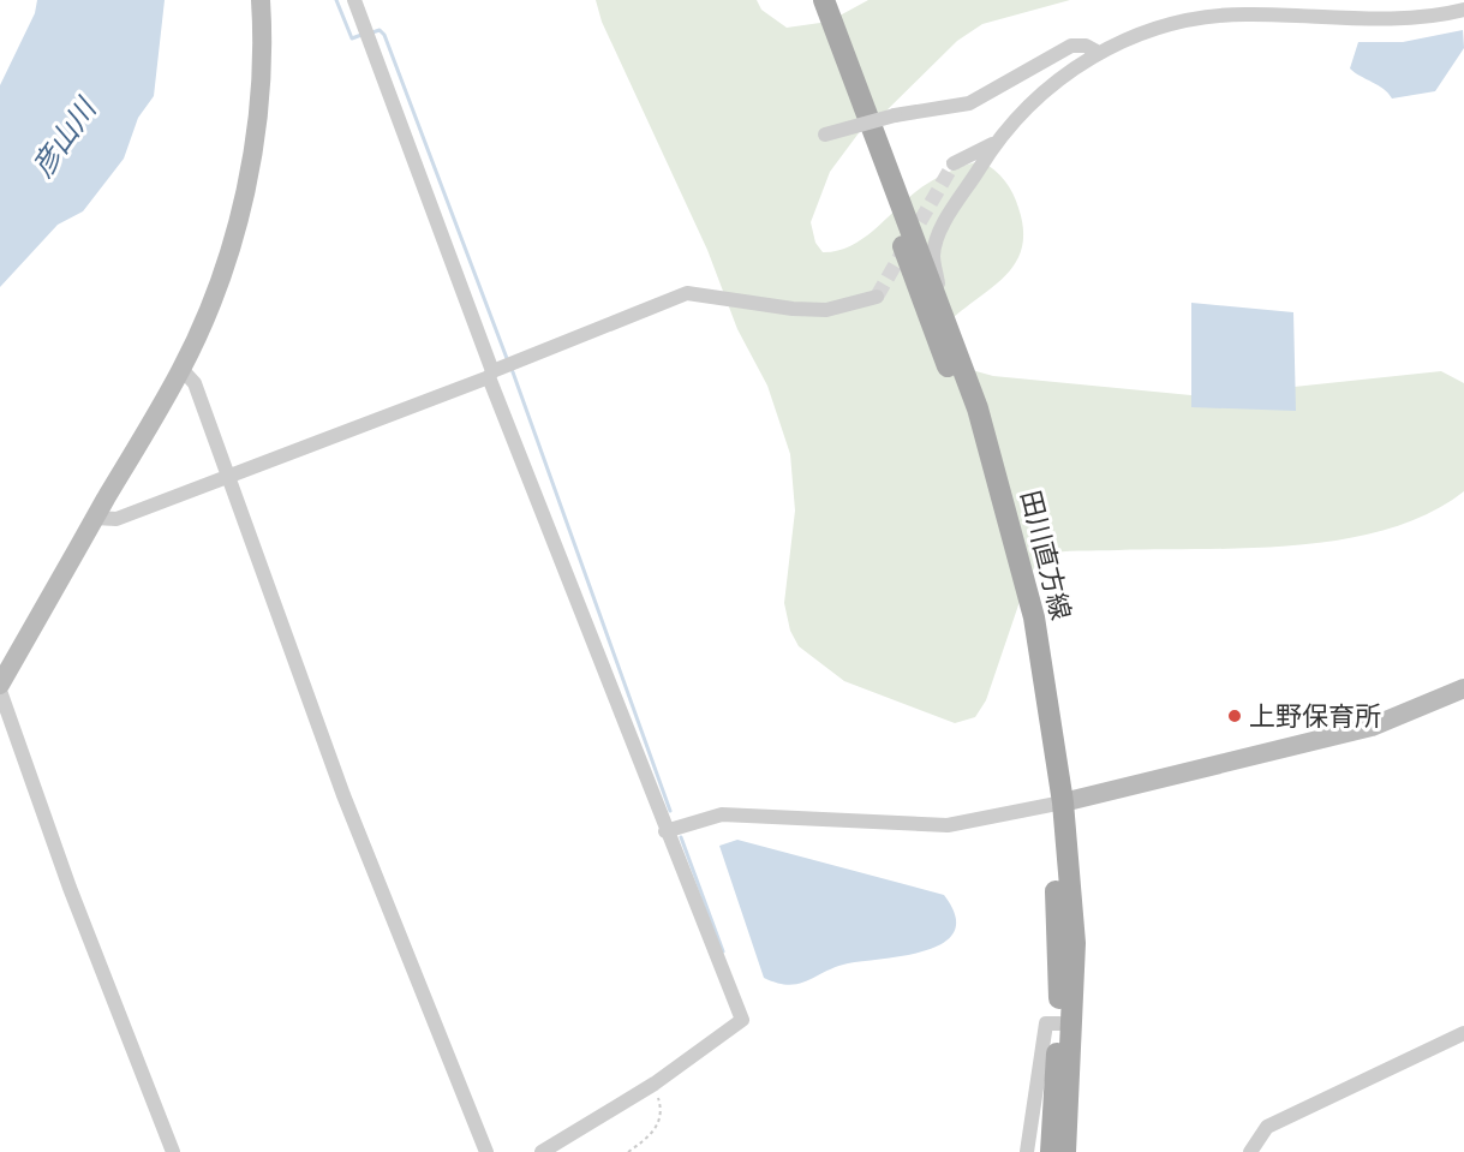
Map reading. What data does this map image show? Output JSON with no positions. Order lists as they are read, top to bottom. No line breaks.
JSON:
{"streets":{"main road":["田川直方線"]},"water":["彦山川"],"places":["上野保育所"]}
